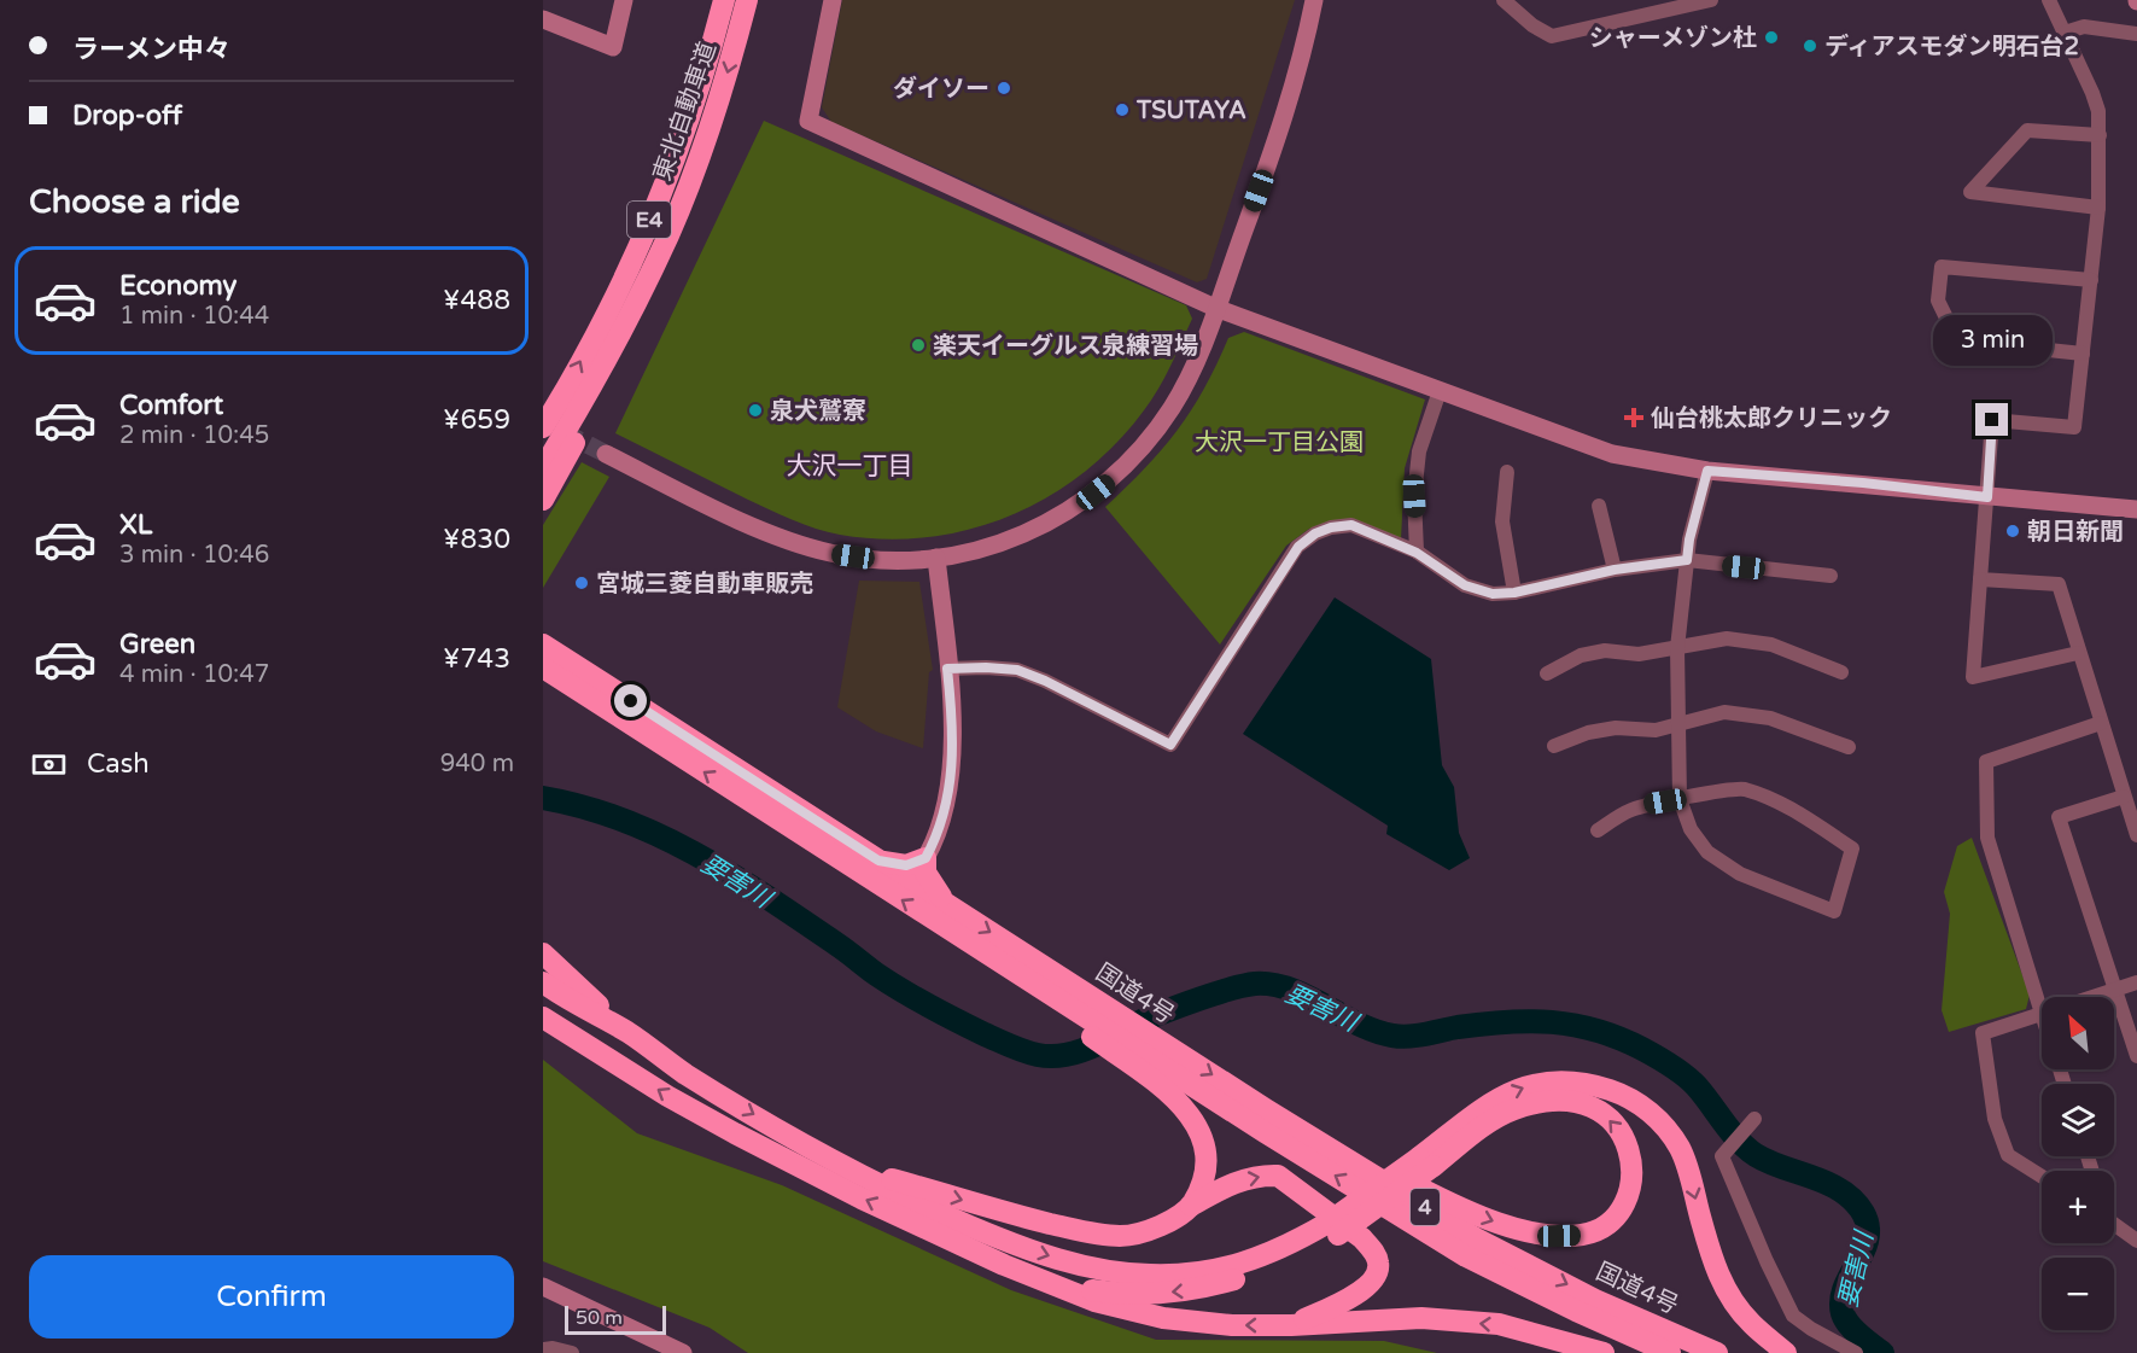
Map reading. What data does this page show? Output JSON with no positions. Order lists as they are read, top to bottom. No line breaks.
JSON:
{"streets":{"highway":["東北自動車道","E4","国道4号","4"]},"districts":["大沢一丁目"],"water":["要害川"],"parks":["大沢一丁目公園"],"places":{"other":["シャーメゾン杜","ディアスモダン明石台2","ダイソー","TSUTAYA","楽天イーグルス泉練習場","泉犬鷲寮","朝日新聞","宮城三菱自動車販売"],"health":["仙台桃太郎クリニック"]},"scale_bar":"50 m","north":"top left","page":{"banner":["ラーメン中々","Drop-off"],"heading":"Choose a ride","list":[{"name":"Economy","note":"1 min · 10:44","value":"¥488"},{"name":"Comfort","note":"2 min · 10:45","value":"¥659"},{"name":"XL","note":"3 min · 10:46","value":"¥830"},{"name":"Green","note":"4 min · 10:47","value":"¥743"}],"bubble":"3 min","pay":["Cash","940 m"],"map_buttons":["+","−"],"buttons":"Confirm","scale":"50 m"}}
